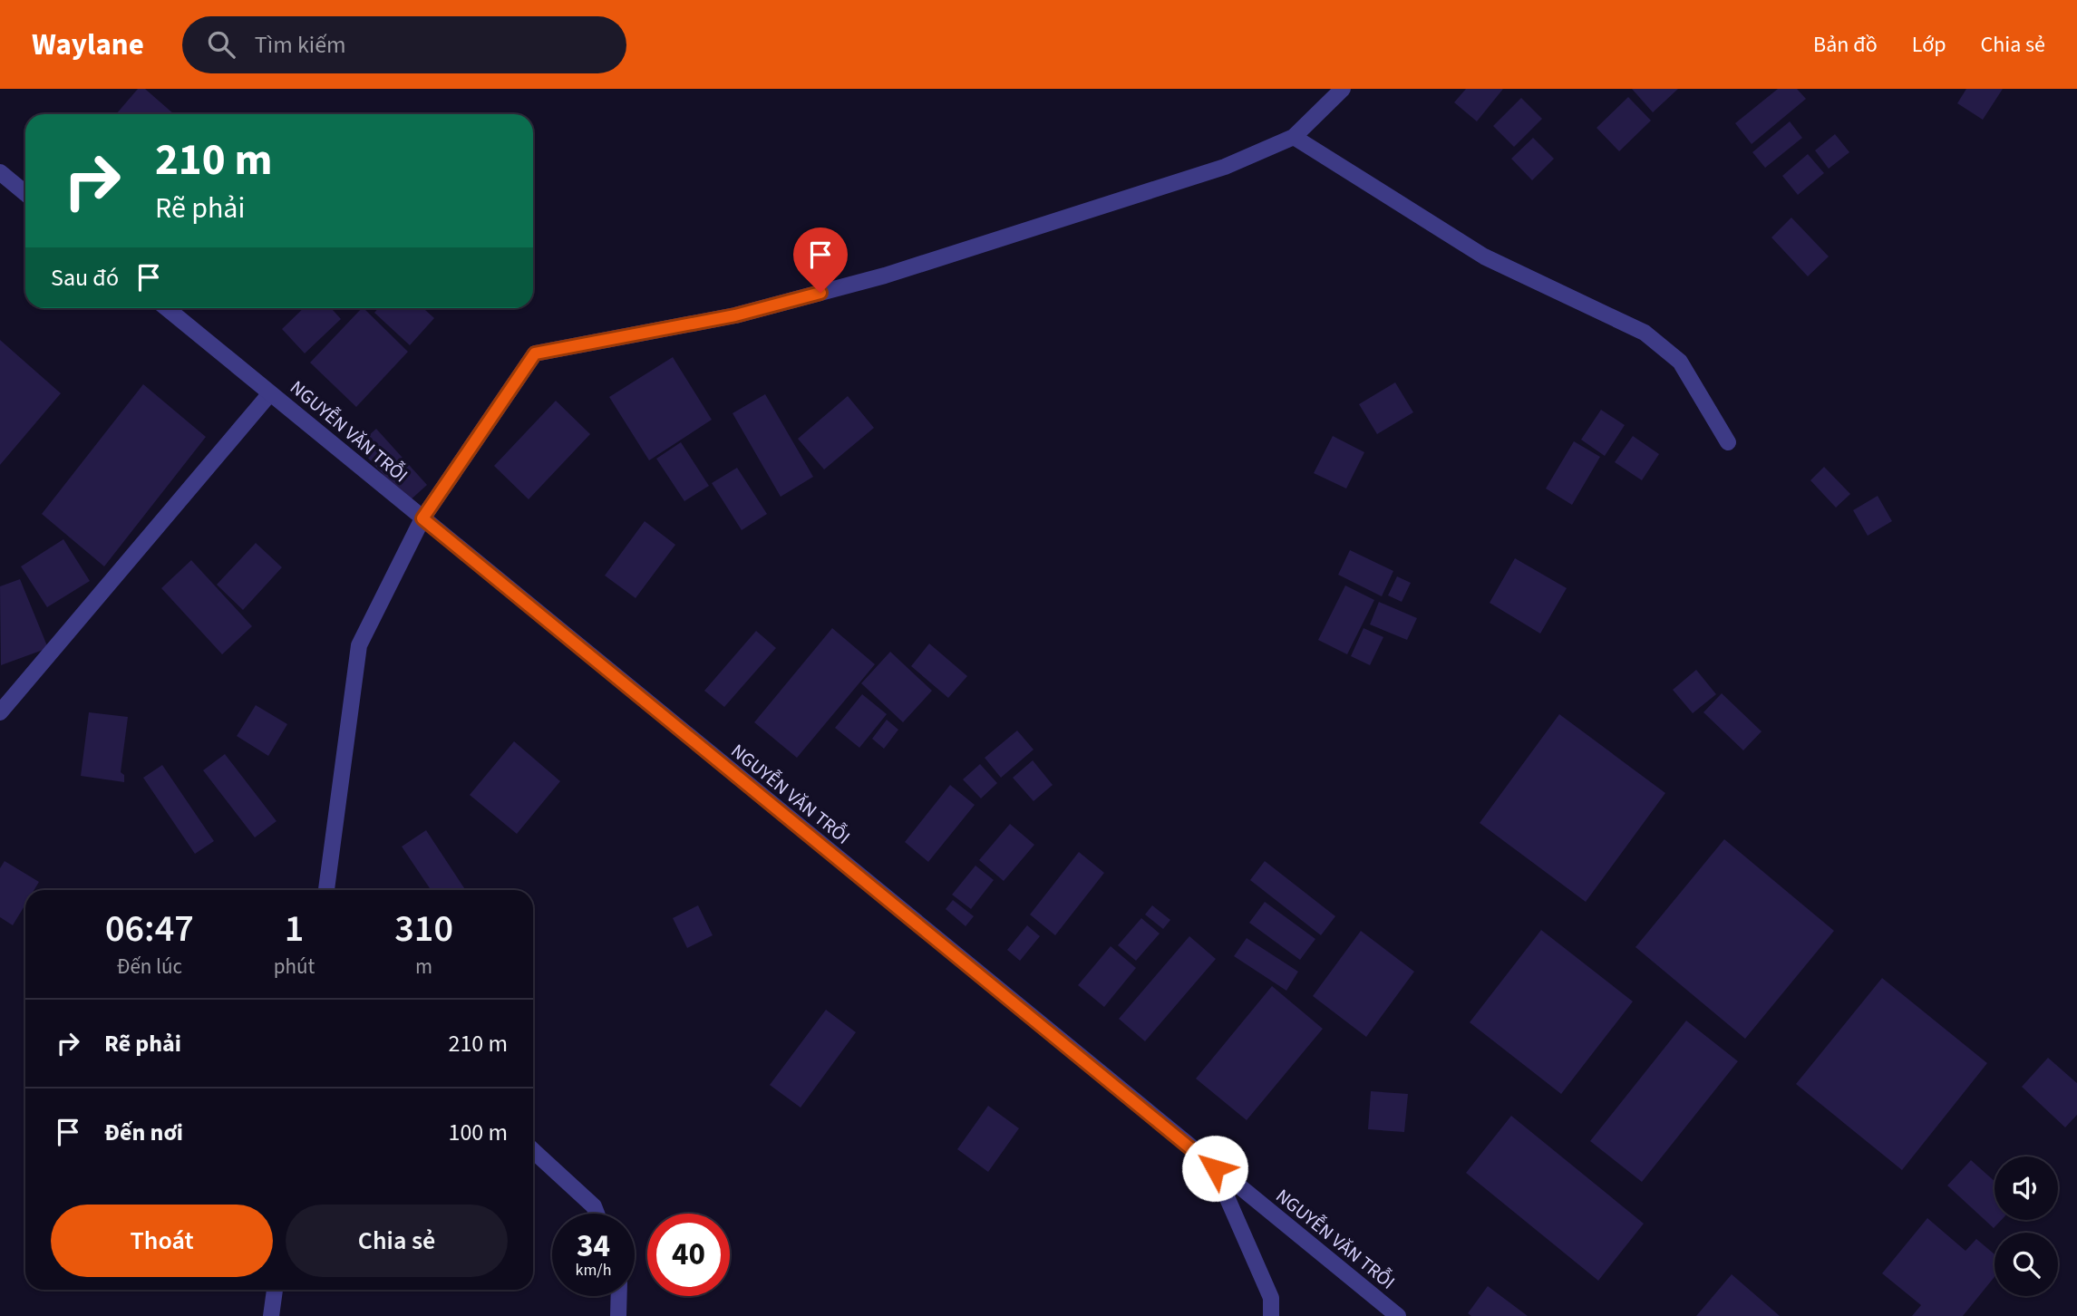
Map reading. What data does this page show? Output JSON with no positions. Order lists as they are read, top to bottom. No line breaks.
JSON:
{"streets":{"street":["NGUYỄN VĂN TRỖI"]},"page":{"header":"Waylane","search":"Tìm kiếm","nav":["Bản đồ","Lớp","Chia sẻ"],"turn":["210 m","Rẽ phải"],"then":"Sau đó","eta":["06:47","Đến lúc","1","phút","310","m"],"list":[{"name":"Rẽ phải","value":"210 m"},{"name":"Đến nơi","value":"100 m"}],"buttons":["Thoát","Chia sẻ"],"speed":"34 km/h","limit":"40"}}
